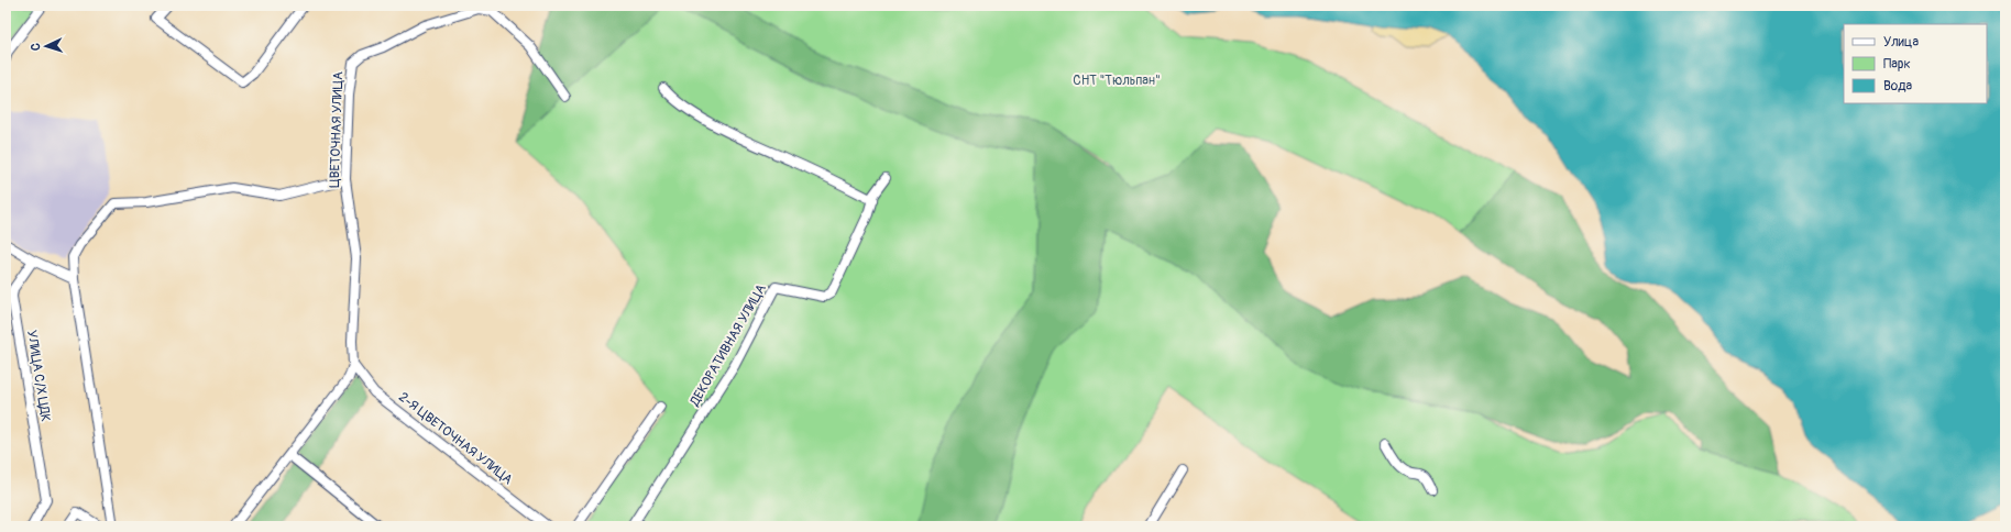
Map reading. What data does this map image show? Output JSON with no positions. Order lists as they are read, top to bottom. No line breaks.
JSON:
{"streets":{"street":["ЦВЕТОЧНАЯ УЛИЦА","ДЕКОРАТИВНАЯ УЛИЦА","УЛИЦА С/Х ЦДК","2-Я ЦВЕТОЧНАЯ УЛИЦА"]},"crossings":[["ЦВЕТОЧНАЯ УЛИЦА","2-Я ЦВЕТОЧНАЯ УЛИЦА"]],"parks":["СНТ \"Тюльпан\""],"legend":["Улица","Парк","Вода"],"north":"left"}
